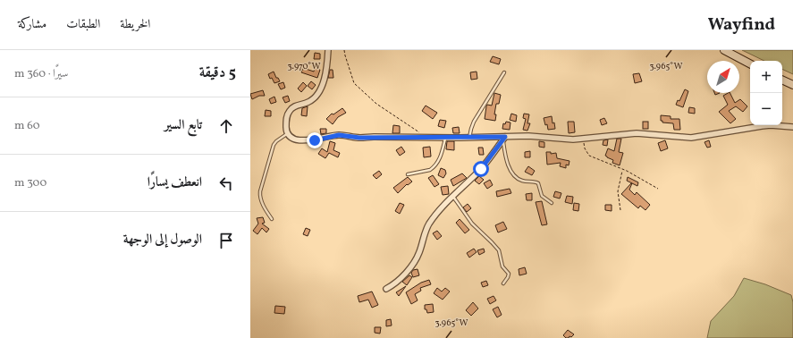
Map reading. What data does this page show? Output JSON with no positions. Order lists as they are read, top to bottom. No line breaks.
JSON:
{"north":"top right","page":{"header":"Wayfind","nav":["الخريطة","الطبقات","مشاركة"],"heading":["5 دقيقة","سيرًا · 360 m"],"map_buttons":["+","−"],"list":[["تابع السير","60 m"],["انعطف يسارًا","300 m"],"الوصول إلى الوجهة"]},"coordinates":["3.970°W","3.965°W"]}
